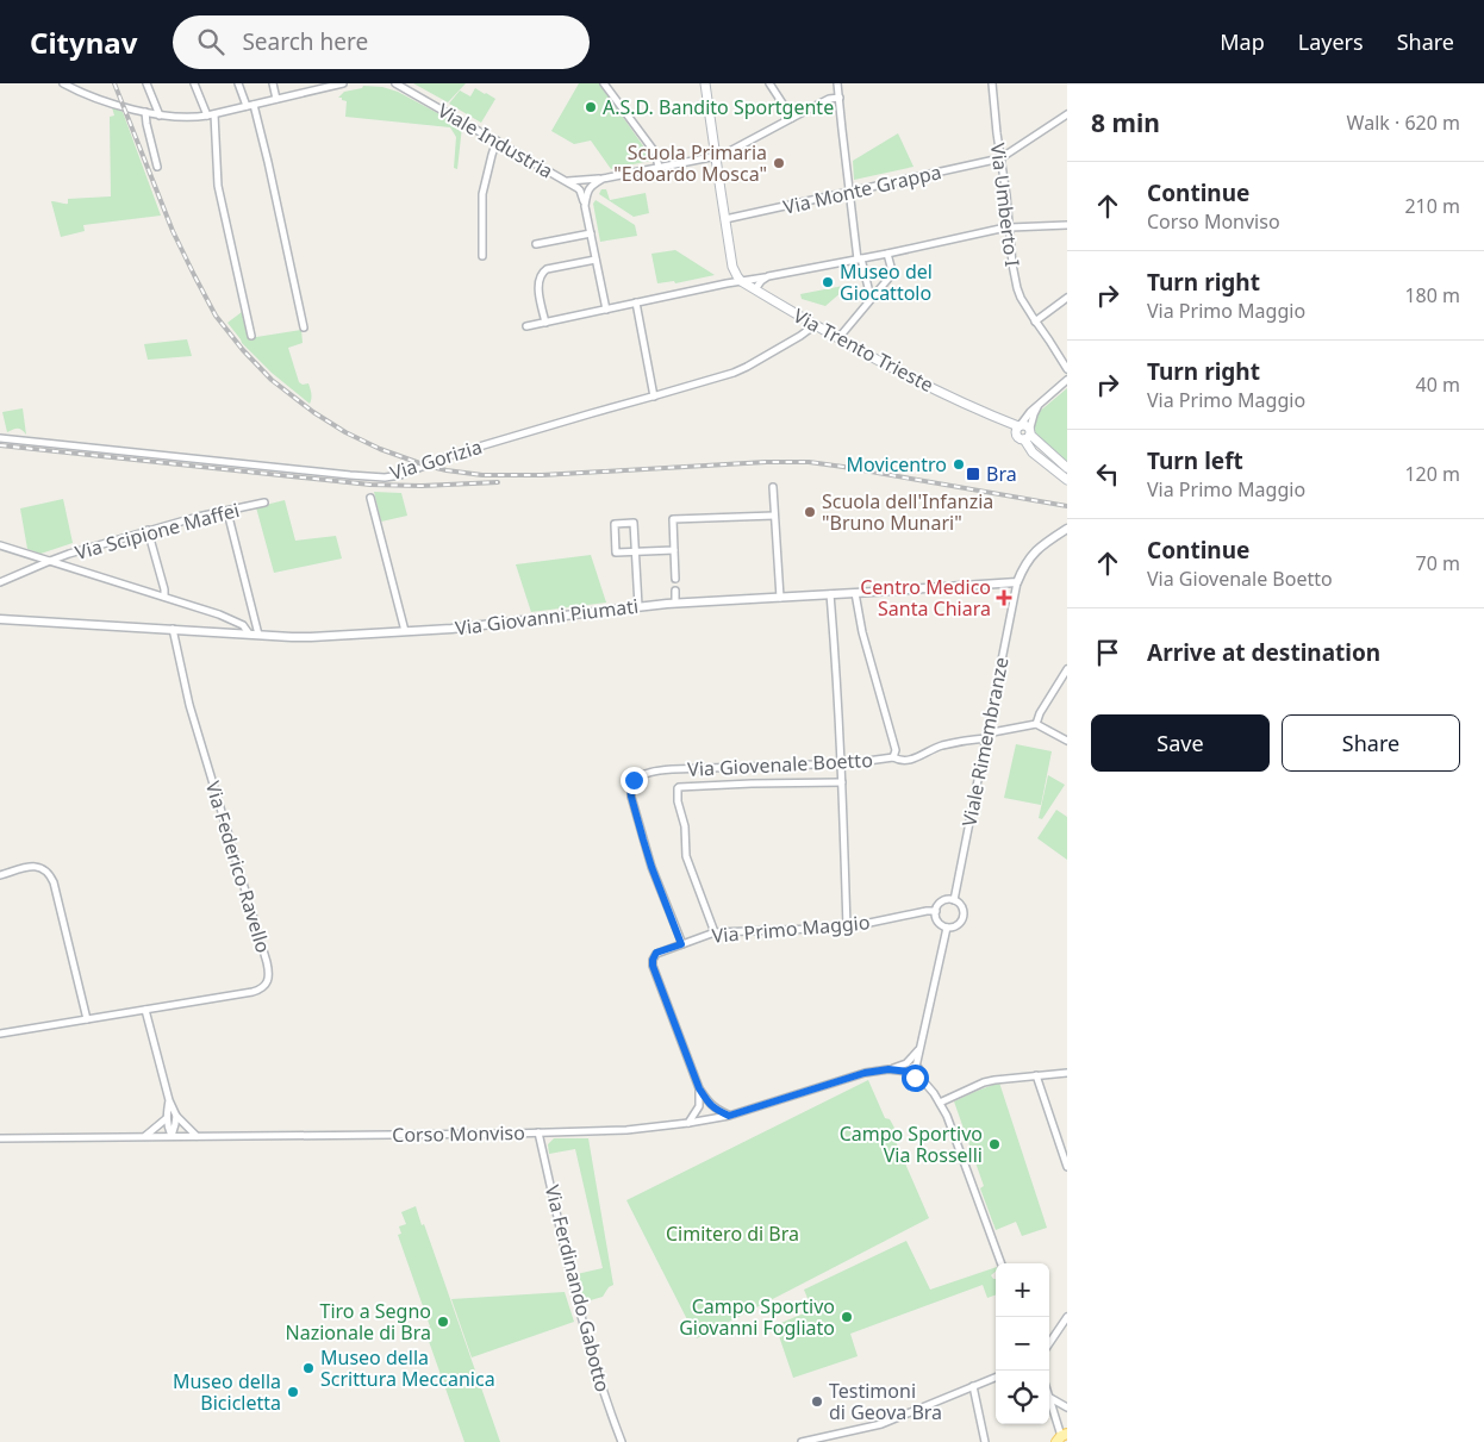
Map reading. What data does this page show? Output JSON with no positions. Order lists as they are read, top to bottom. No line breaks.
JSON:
{"streets":{"main road":["Via Trento Trieste"],"street":["Viale Industria","Via Monte Grappa","Via Umberto I","Via Gorizia","Via Scipione Maffei","Via Giovanni Piumati","Viale Rimembranze","Via Giovenale Boetto","Via Federico Ravello","Via Primo Maggio","Corso Monviso","Via Ferdinando Gabotto"]},"crossings":[["Via Monte Grappa","Via Umberto I"],["Via Trento Trieste","Via Gorizia"],["Via Giovanni Piumati","Viale Rimembranze"],["Via Giovanni Piumati","Via Federico Ravello"],["Viale Rimembranze","Via Giovenale Boetto"],["Viale Rimembranze","Via Primo Maggio"],["Via Giovenale Boetto","Via Primo Maggio"],["Via Primo Maggio","Corso Monviso"],["Corso Monviso","Via Ferdinando Gabotto"]],"parks":["Cimitero di Bra"],"places":{"other":["A.S.D. Bandito Sportgente","Scuola Primaria \"Edoardo Mosca\"","Museo del Giocattolo","Movicentro","Scuola dell'Infanzia \"Bruno Munari\"","Campo Sportivo Via Rosselli","Campo Sportivo Giovanni Fogliato","Tiro a Segno Nazionale di Bra","Museo della Scrittura Meccanica","Museo della Bicicletta","Testimoni di Geova Bra"],"transit":["Bra"],"health":["Centro Medico Santa Chiara"]},"page":{"header":"Citynav","search":"Search here","nav":["Map","Layers","Share"],"heading":["8 min","Walk · 620 m"],"list":[["Continue","Corso Monviso","210 m"],["Turn right","Via Primo Maggio","180 m"],["Turn right","Via Primo Maggio","40 m"],["Turn left","Via Primo Maggio","120 m"],["Continue","Via Giovenale Boetto","70 m"],"Arrive at destination"],"buttons":["Save","Share"],"map_buttons":["+","−"]}}
